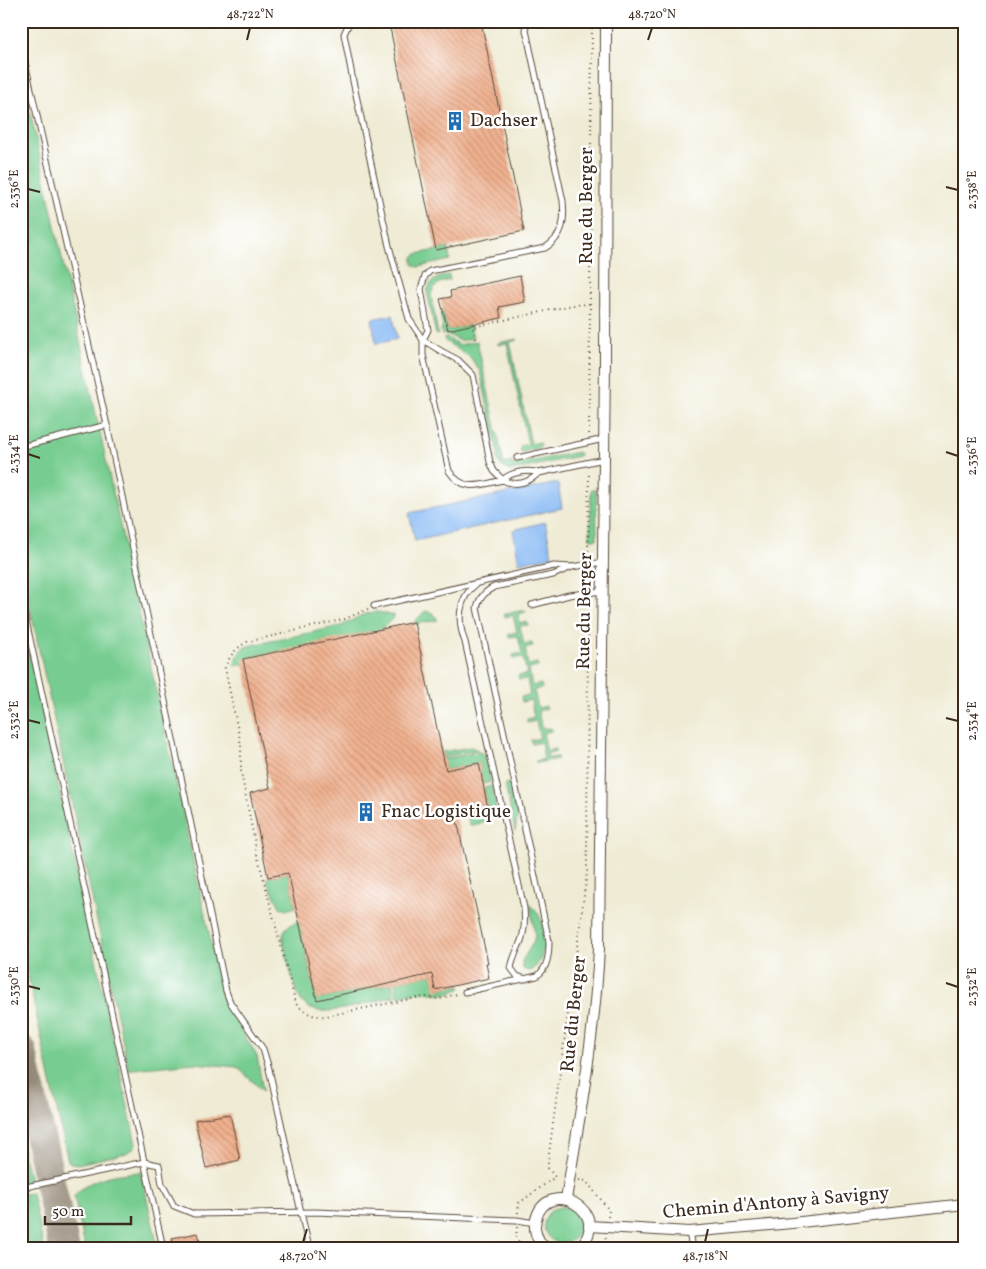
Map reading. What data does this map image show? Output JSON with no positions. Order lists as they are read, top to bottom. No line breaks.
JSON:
{"streets":{"street":["Rue du Berger","Chemin d'Antony à Savigny"]},"places":{"building":["Dachser","Fnac Logistique"]},"scale_bar":"50 m","coordinates":["48.722°N","48.720°N","2.336°E","2.338°E","2.334°E","2.332°E","2.330°E","48.718°N"]}
